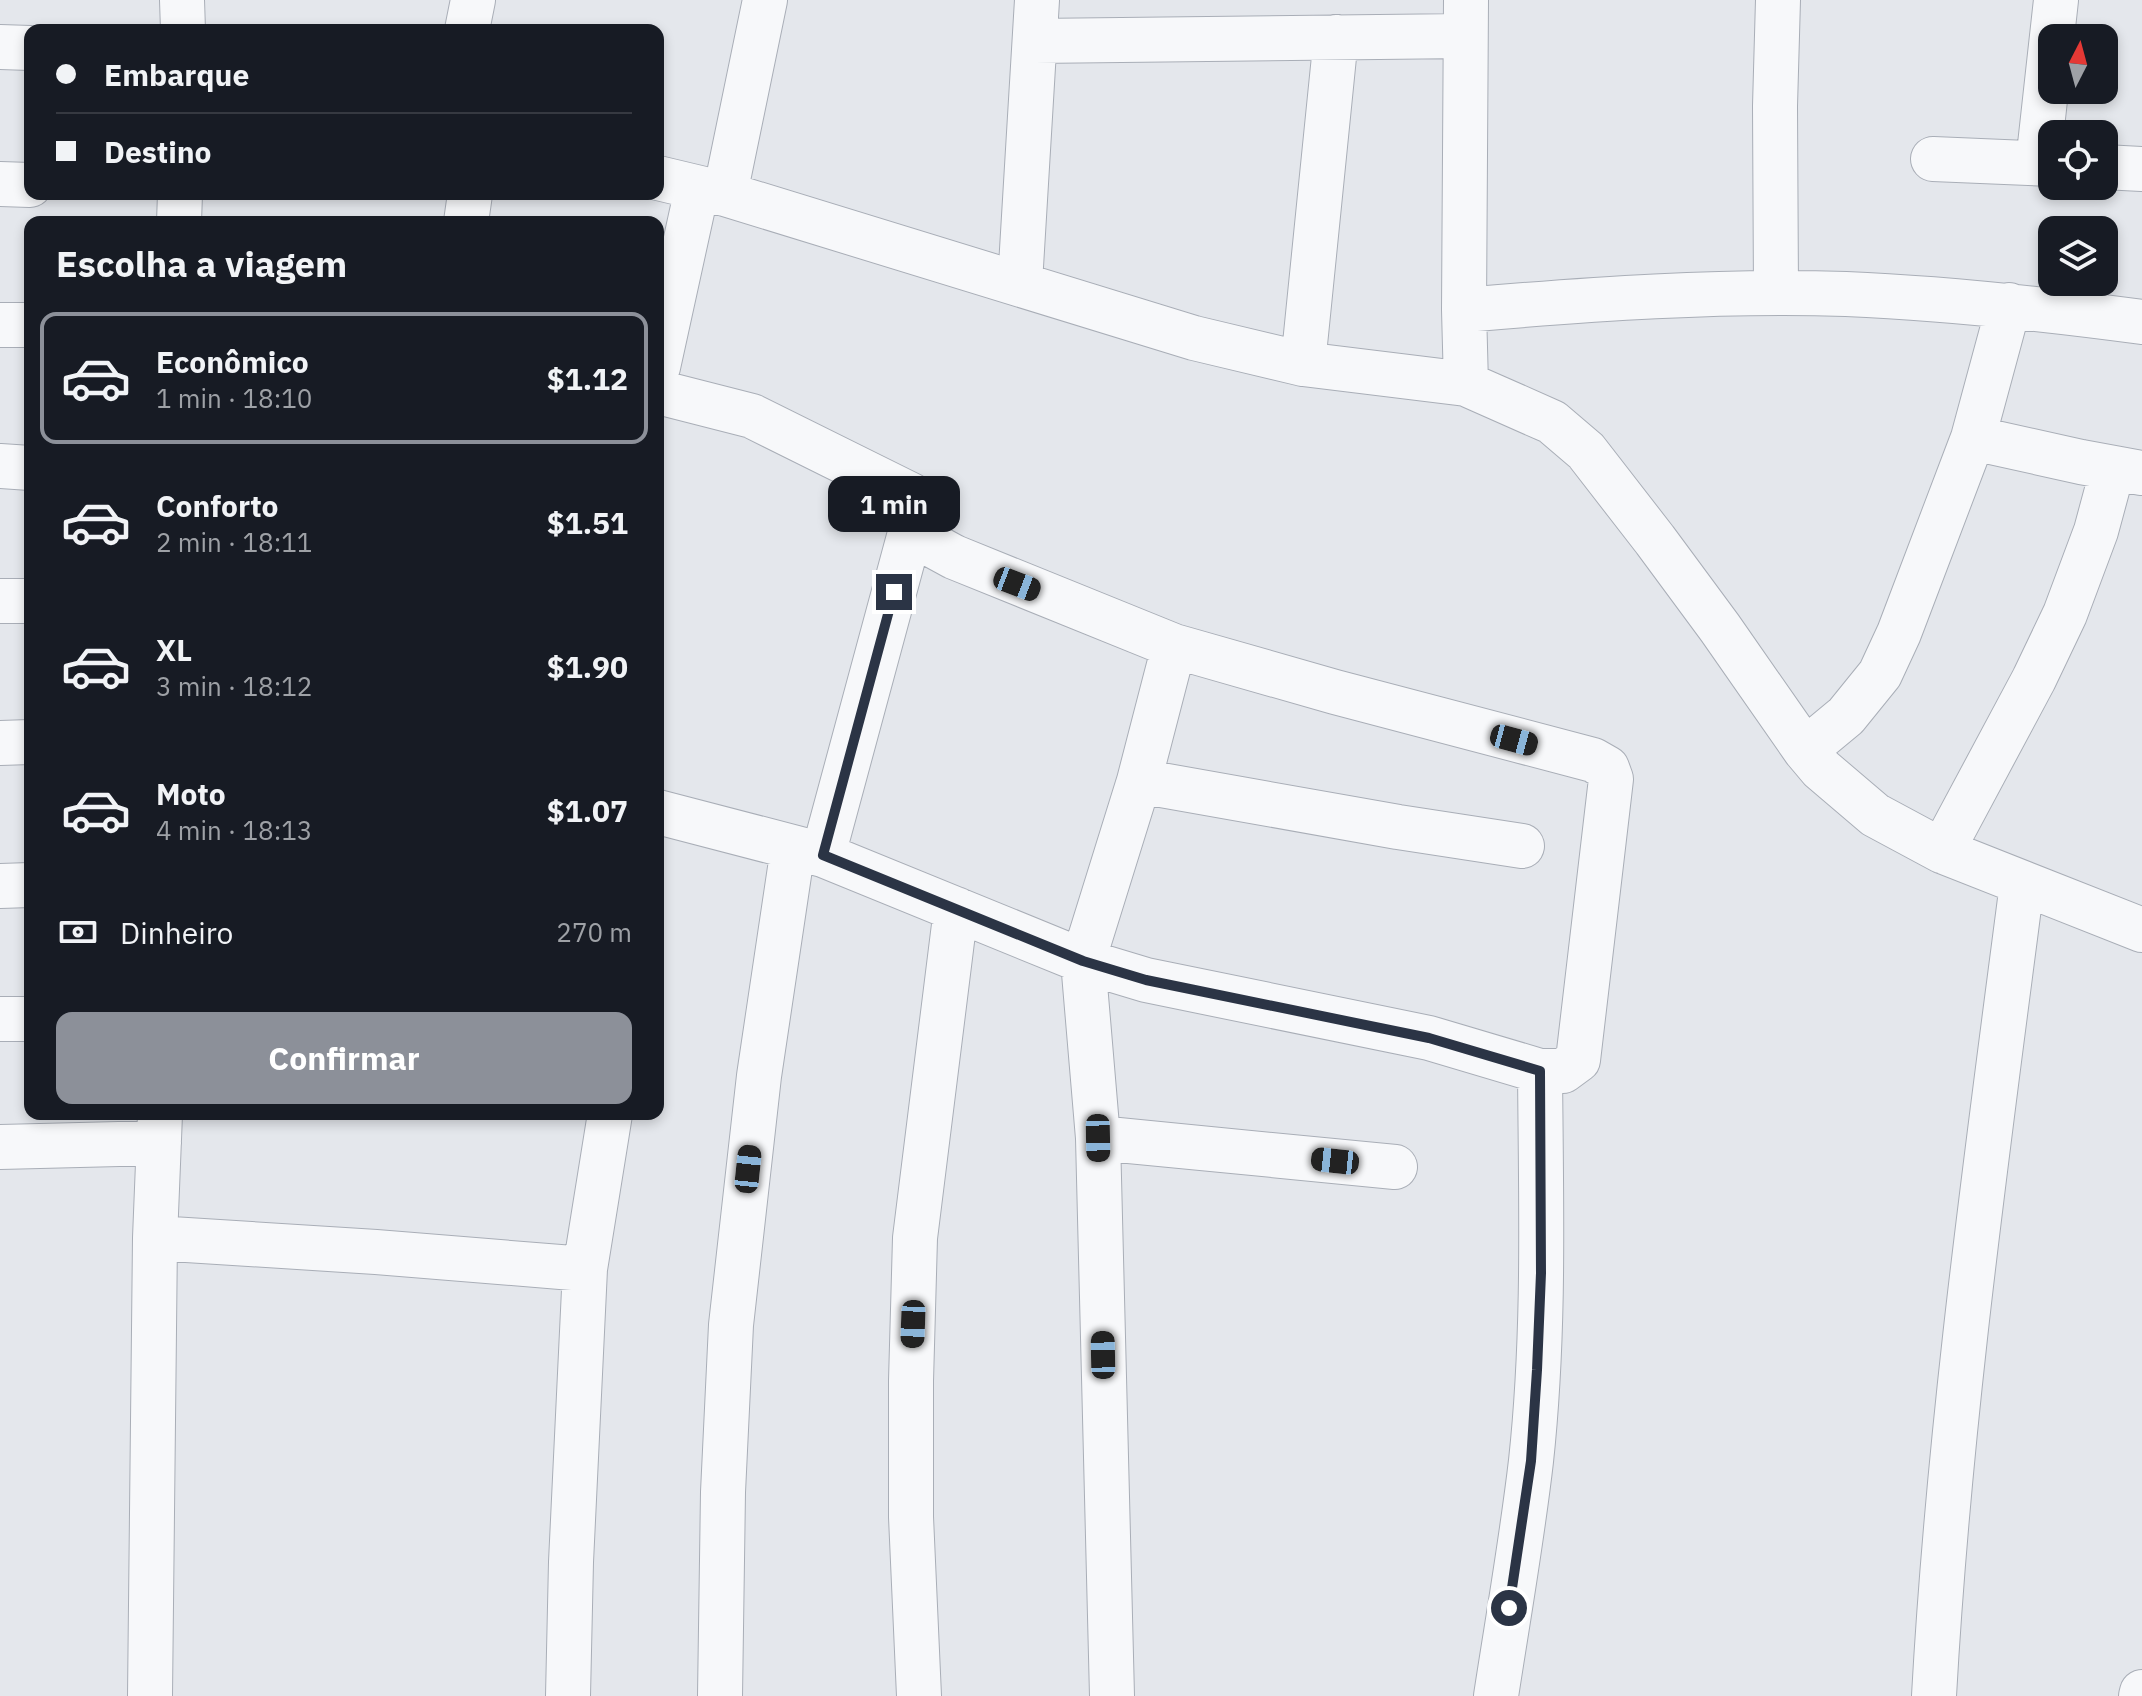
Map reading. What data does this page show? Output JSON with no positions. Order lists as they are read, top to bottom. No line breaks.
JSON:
{"north":"top","page":{"banner":["Embarque","Destino"],"heading":"Escolha a viagem","list":[{"name":"Econômico","note":"1 min · 18:10","value":"$1.12"},{"name":"Conforto","note":"2 min · 18:11","value":"$1.51"},{"name":"XL","note":"3 min · 18:12","value":"$1.90"},{"name":"Moto","note":"4 min · 18:13","value":"$1.07"}],"bubble":"1 min","pay":["Dinheiro","270 m"],"buttons":"Confirmar"}}
